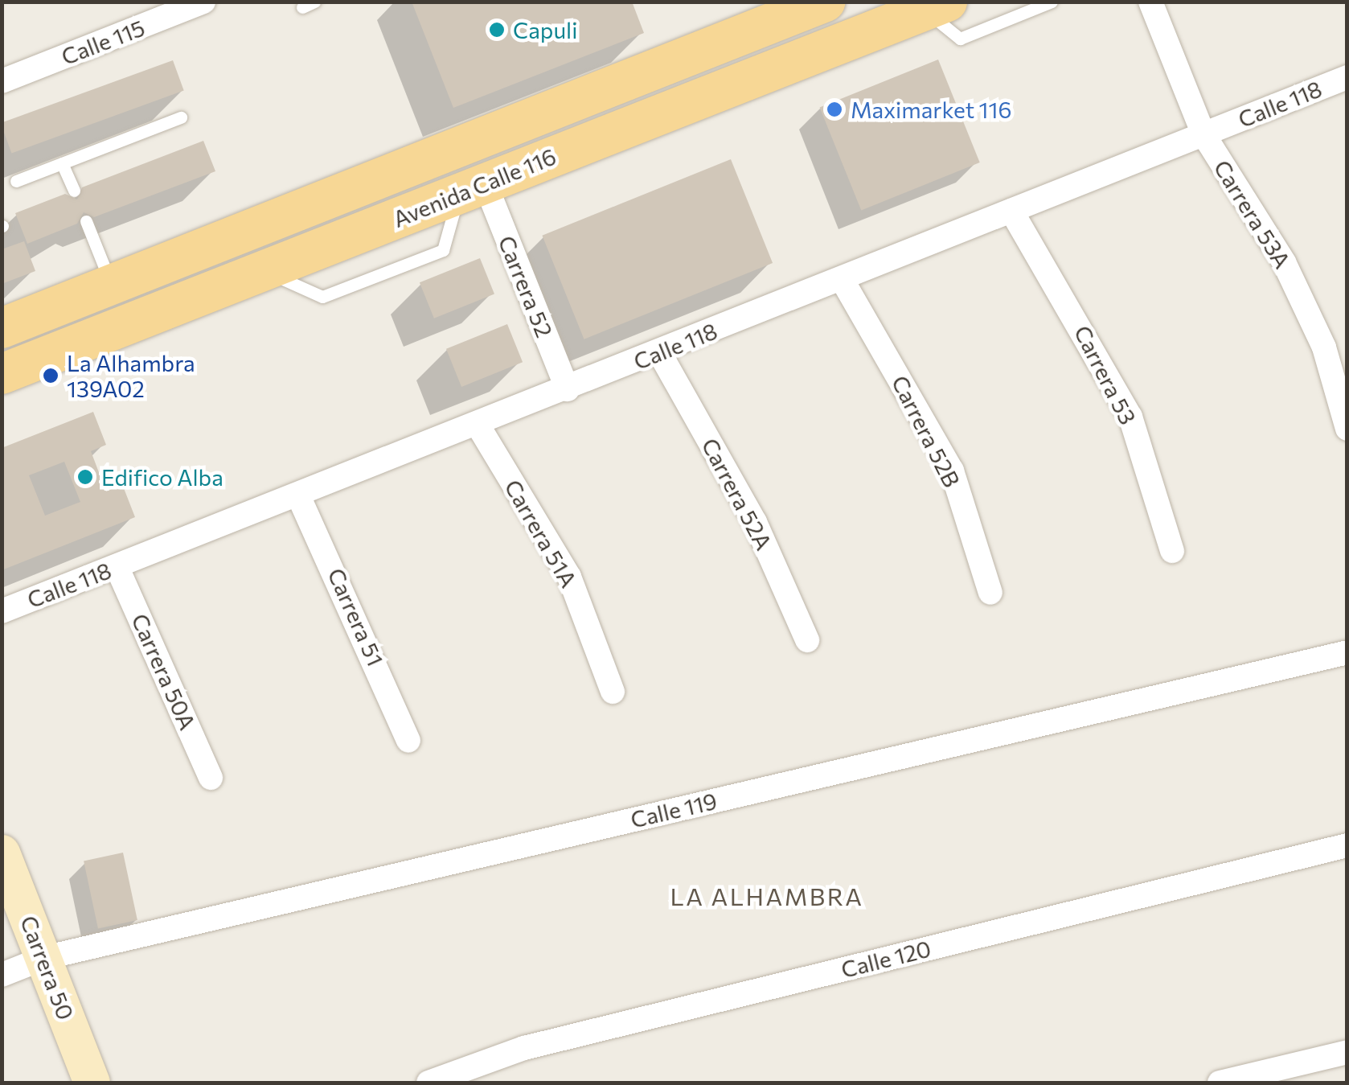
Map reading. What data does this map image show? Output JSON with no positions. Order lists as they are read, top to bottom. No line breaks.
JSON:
{"streets":{"main road":["Avenida Calle 116"],"street":["Calle 115","Calle 118","Carrera 53A","Carrera 52","Carrera 53","Carrera 52B","Carrera 52A","Carrera 51A","Carrera 51","Carrera 50A","Calle 119","Calle 120","Carrera 50"]},"crossings":[["Calle 118","Carrera 53A"],["Calle 118","Carrera 52"],["Calle 118","Carrera 53"],["Calle 118","Carrera 52B"],["Calle 118","Carrera 52A"],["Calle 118","Carrera 51A"],["Calle 118","Carrera 51"],["Calle 118","Carrera 50A"],["Avenida Calle 116","Carrera 52"],["Calle 119","Carrera 50"]],"districts":["LA ALHAMBRA"],"places":["Capuli","Maximarket 116","La Alhambra 139A02","Edifico Alba"]}
